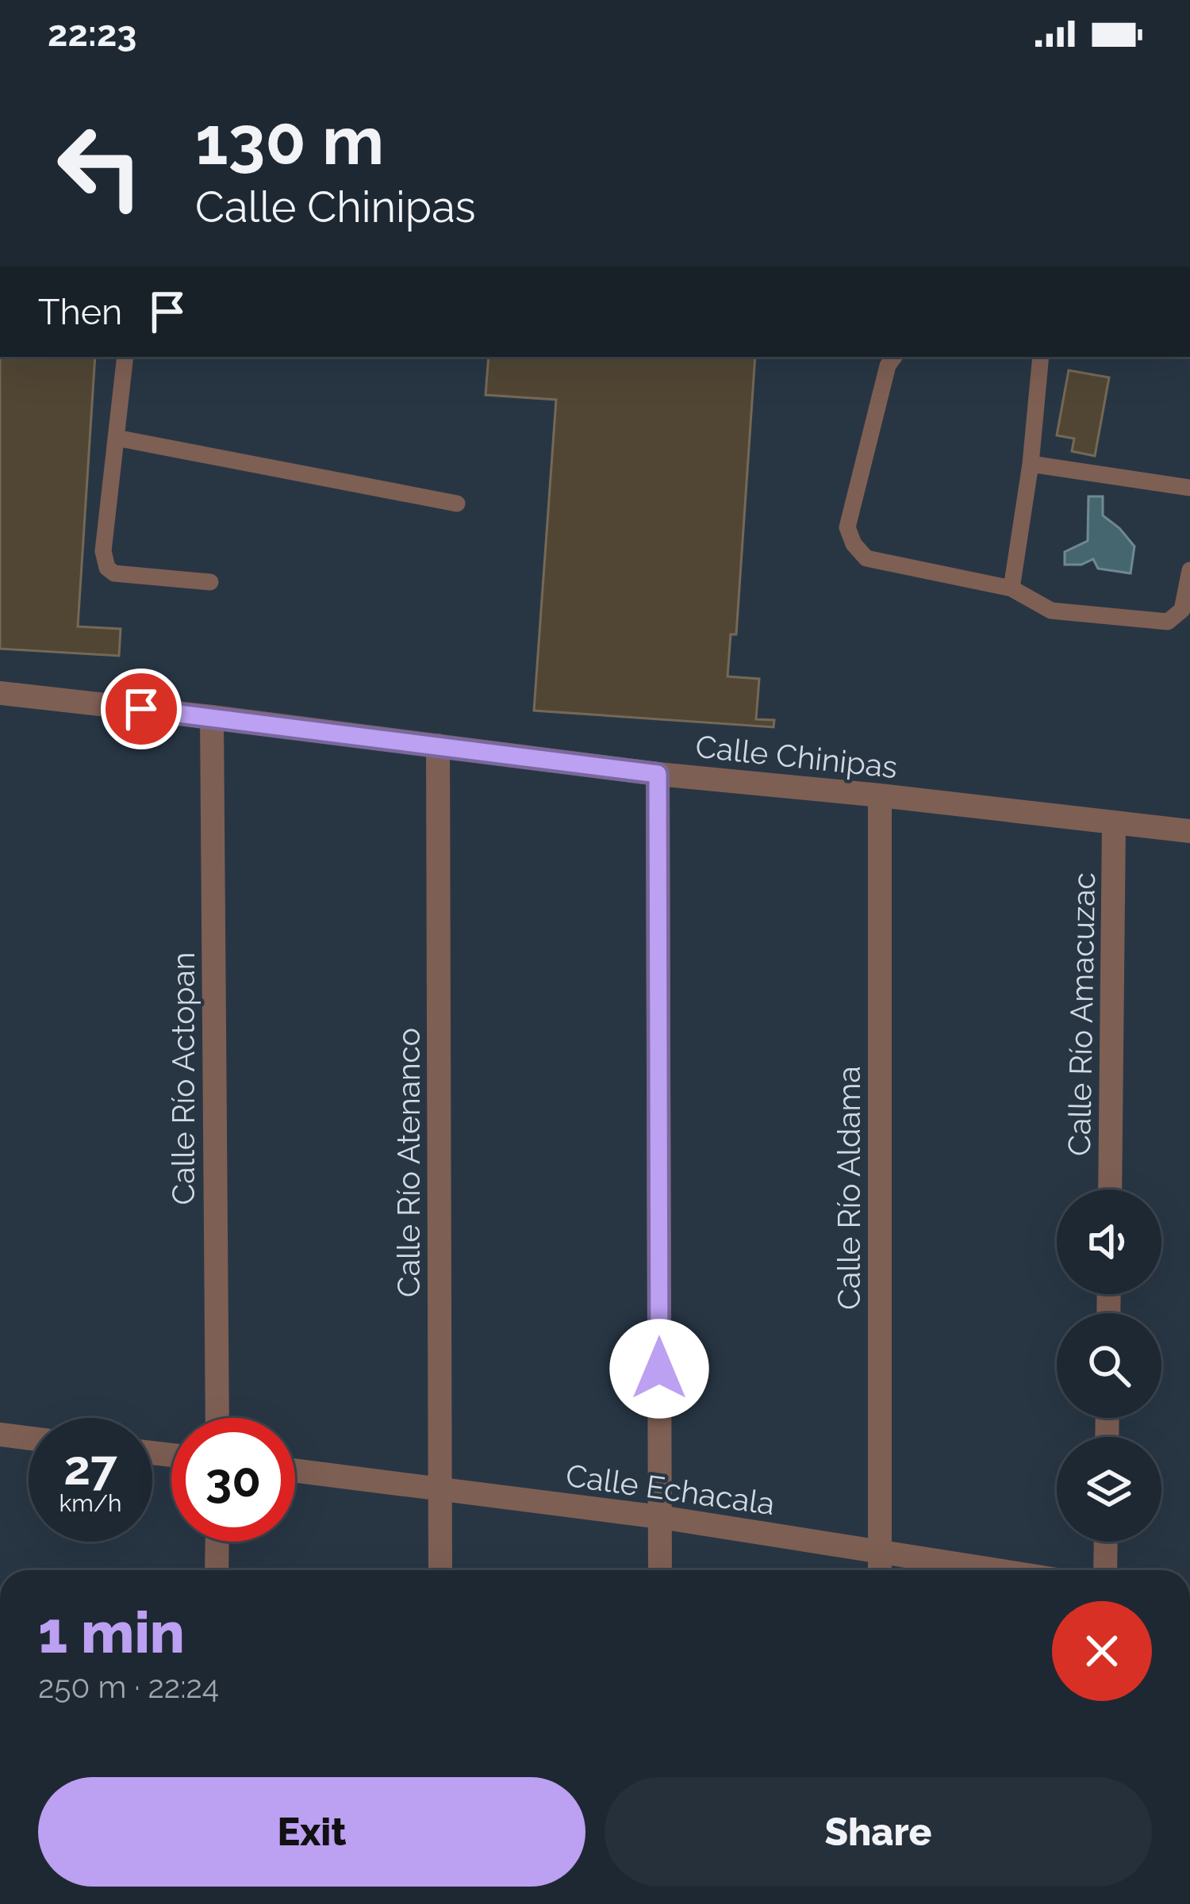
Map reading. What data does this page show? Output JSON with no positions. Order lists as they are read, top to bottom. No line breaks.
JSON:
{"streets":{"street":["Calle Chinipas","Calle Río Amacuzac","Calle Río Actopan","Calle Río Atenanco","Calle Río Aldama","Calle Echacala"]},"crossings":[["Calle Chinipas","Calle Río Amacuzac"],["Calle Chinipas","Calle Río Actopan"],["Calle Chinipas","Calle Río Atenanco"],["Calle Chinipas","Calle Río Aldama"],["Calle Río Atenanco","Calle Echacala"],["Calle Río Aldama","Calle Echacala"]],"page":{"status":"22:23","turn":["130 m","Calle Chinipas"],"then":"Then","speed":"27 km/h","limit":"30","heading":["1 min","250 m · 22:24"],"buttons":["Exit","Share"]}}
